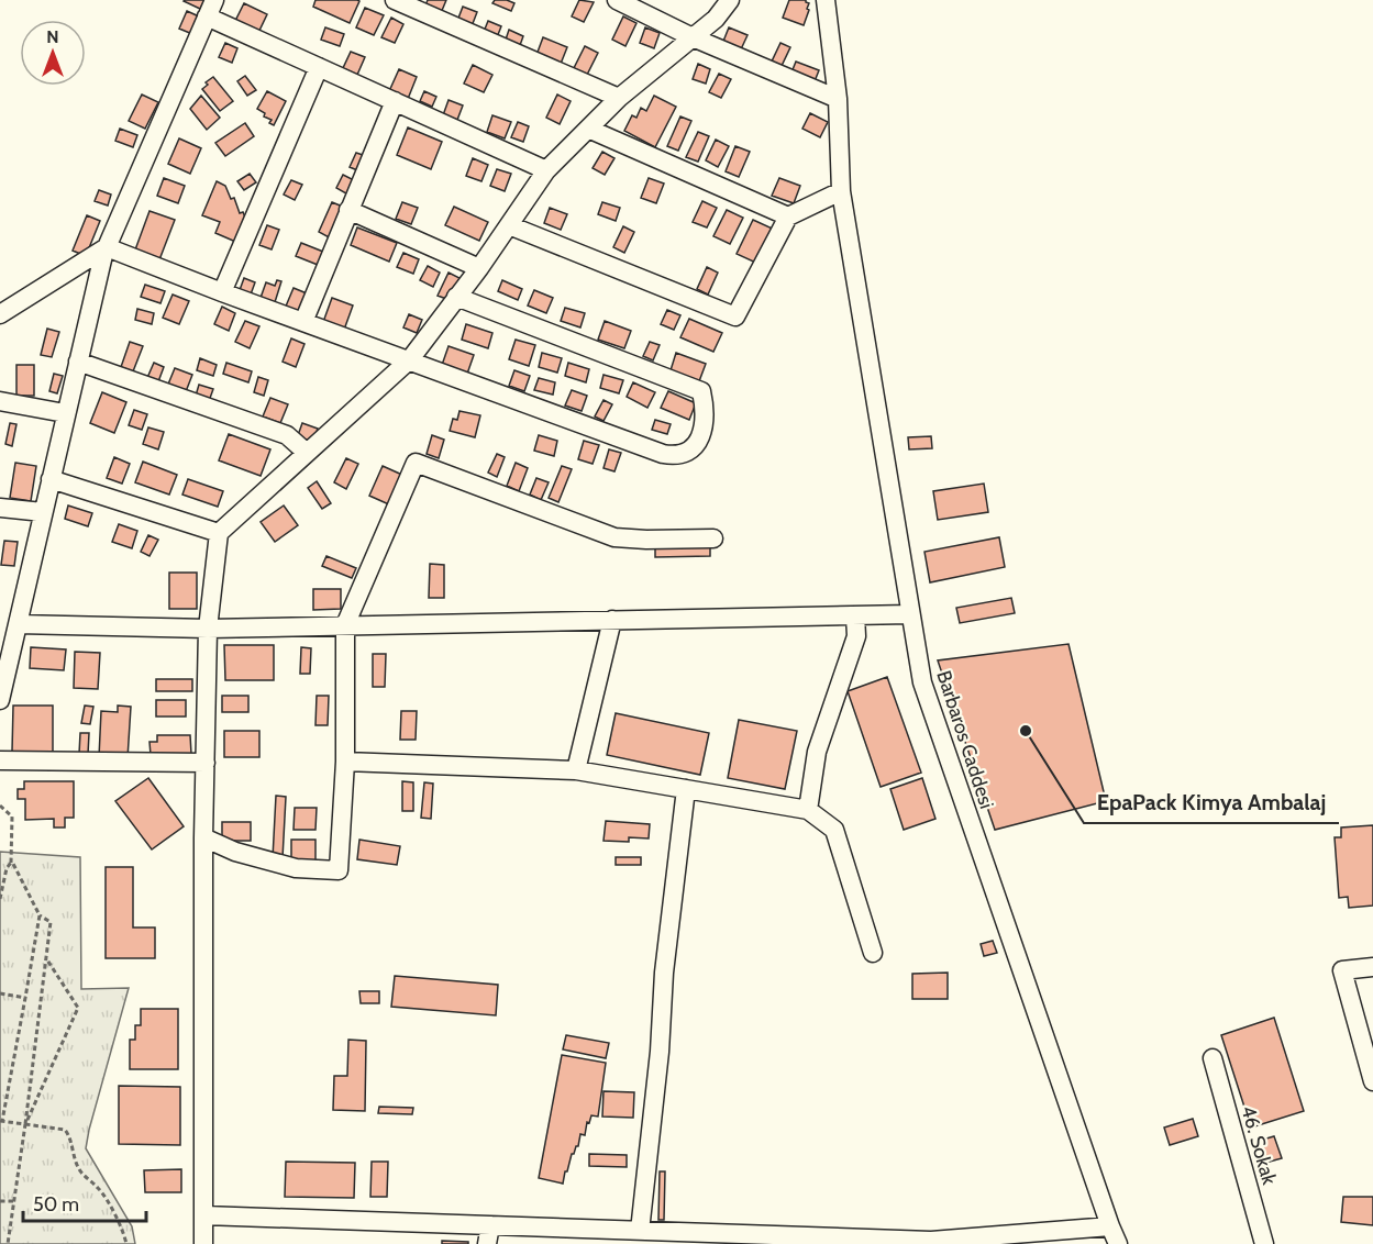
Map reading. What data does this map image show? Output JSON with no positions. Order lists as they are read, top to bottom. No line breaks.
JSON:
{"streets":{"street":["Barbaros Caddesi","46. Sokak"]},"places":["EpaPack Kimya Ambalaj"],"scale_bar":"50 m","north":"top"}
